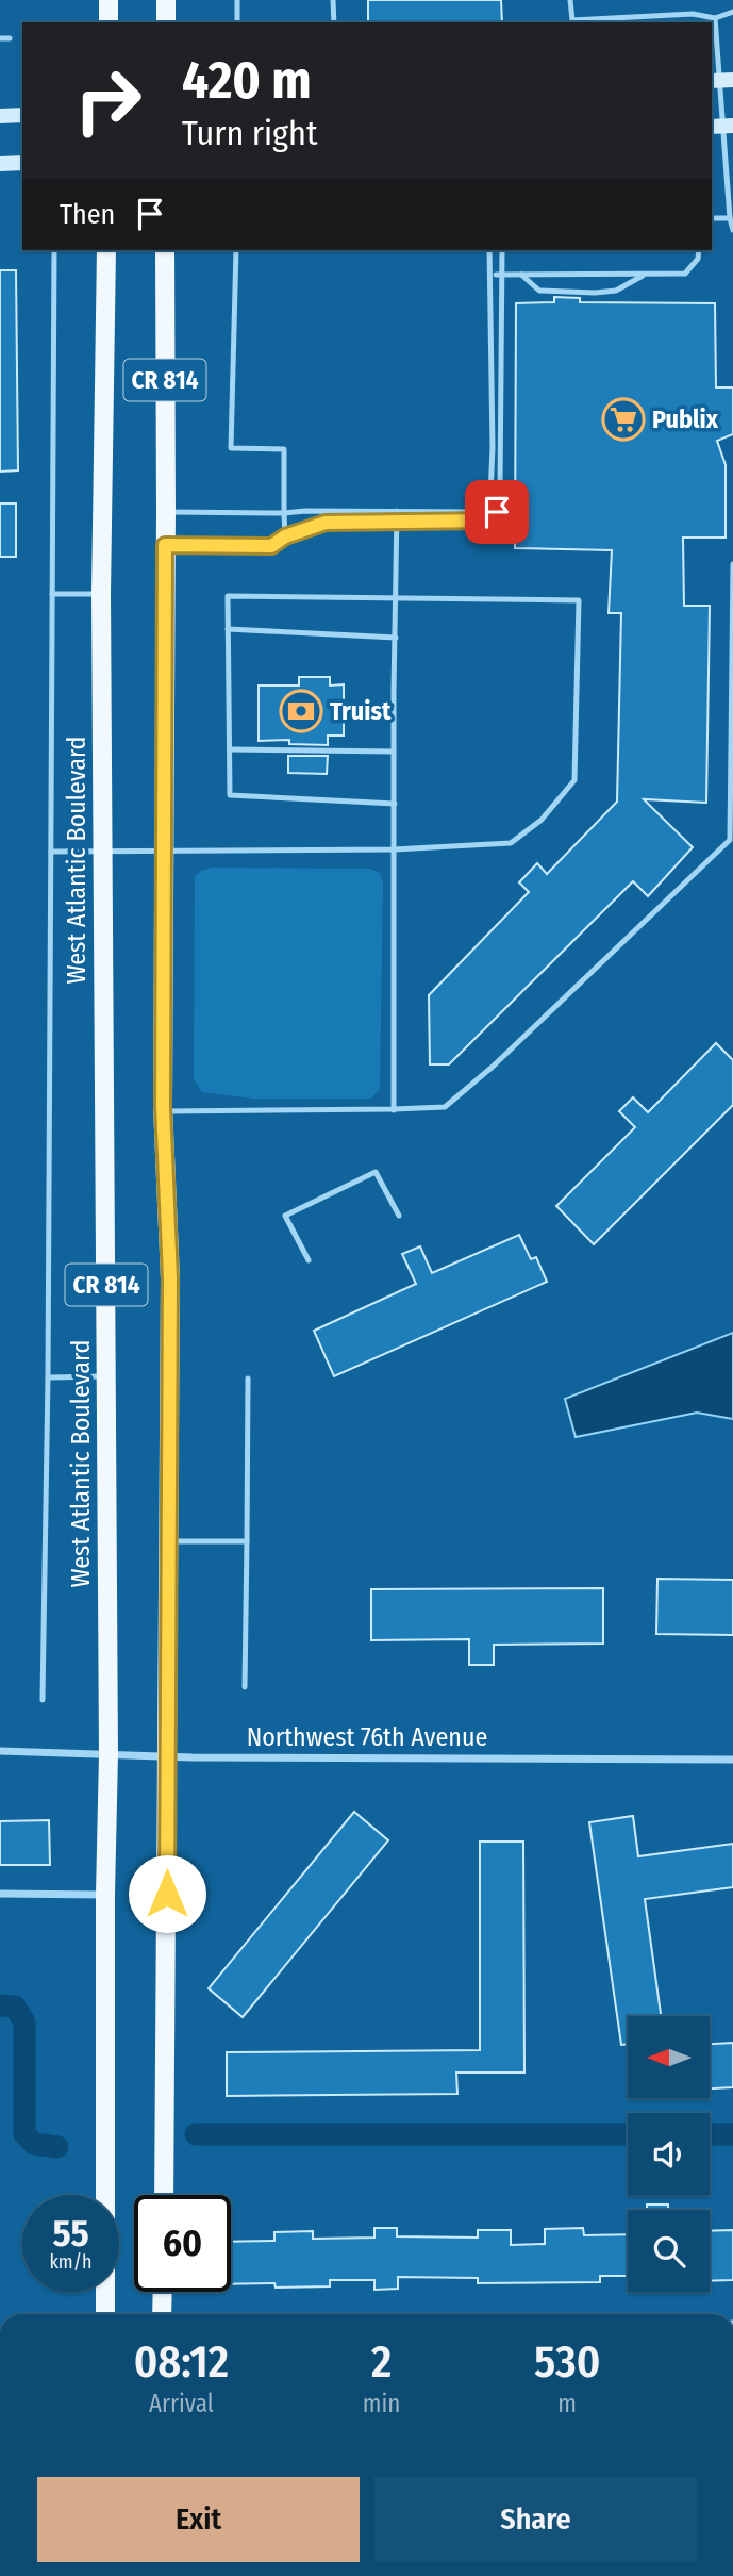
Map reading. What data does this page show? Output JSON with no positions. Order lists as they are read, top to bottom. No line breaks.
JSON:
{"streets":{"main road":["CR 814","West Atlantic Boulevard"],"street":["Northwest 76th Avenue"]},"crossings":[["CR 814","Northwest 76th Avenue"],["West Atlantic Boulevard","Northwest 76th Avenue"]],"places":{"supermarket":["Publix"],"bank":["Truist"]},"north":"left","page":{"turn":["420 m","Turn right"],"then":"Then","speed":"55 km/h","limit":"60","eta":["08:12","Arrival","2","min","530","m"],"buttons":["Exit","Share"]}}
